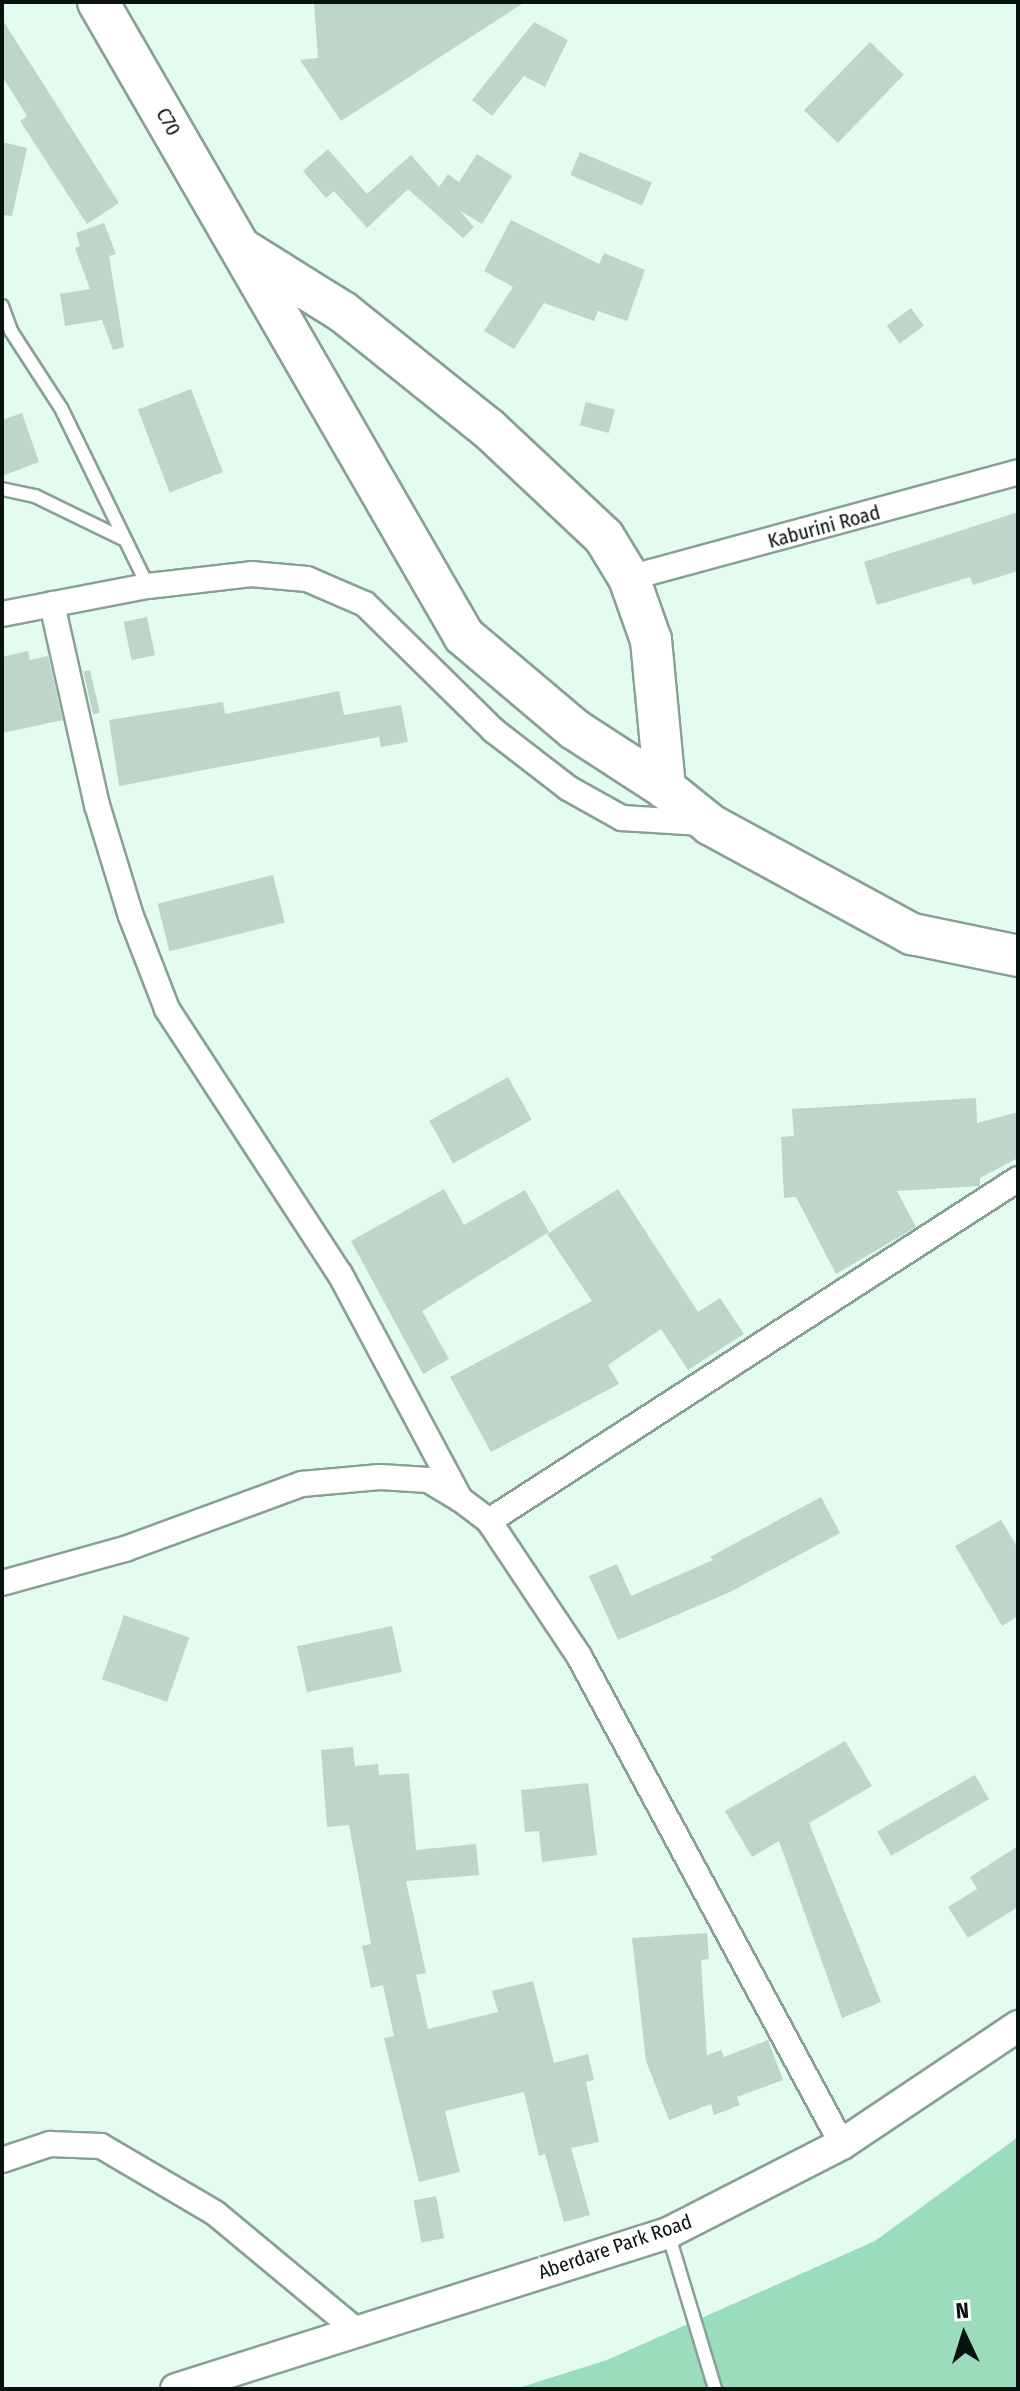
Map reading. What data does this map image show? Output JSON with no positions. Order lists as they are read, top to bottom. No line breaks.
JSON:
{"streets":{"highway":["C70"],"street":["Kaburini Road","Aberdare Park Road"]},"north":"top"}
